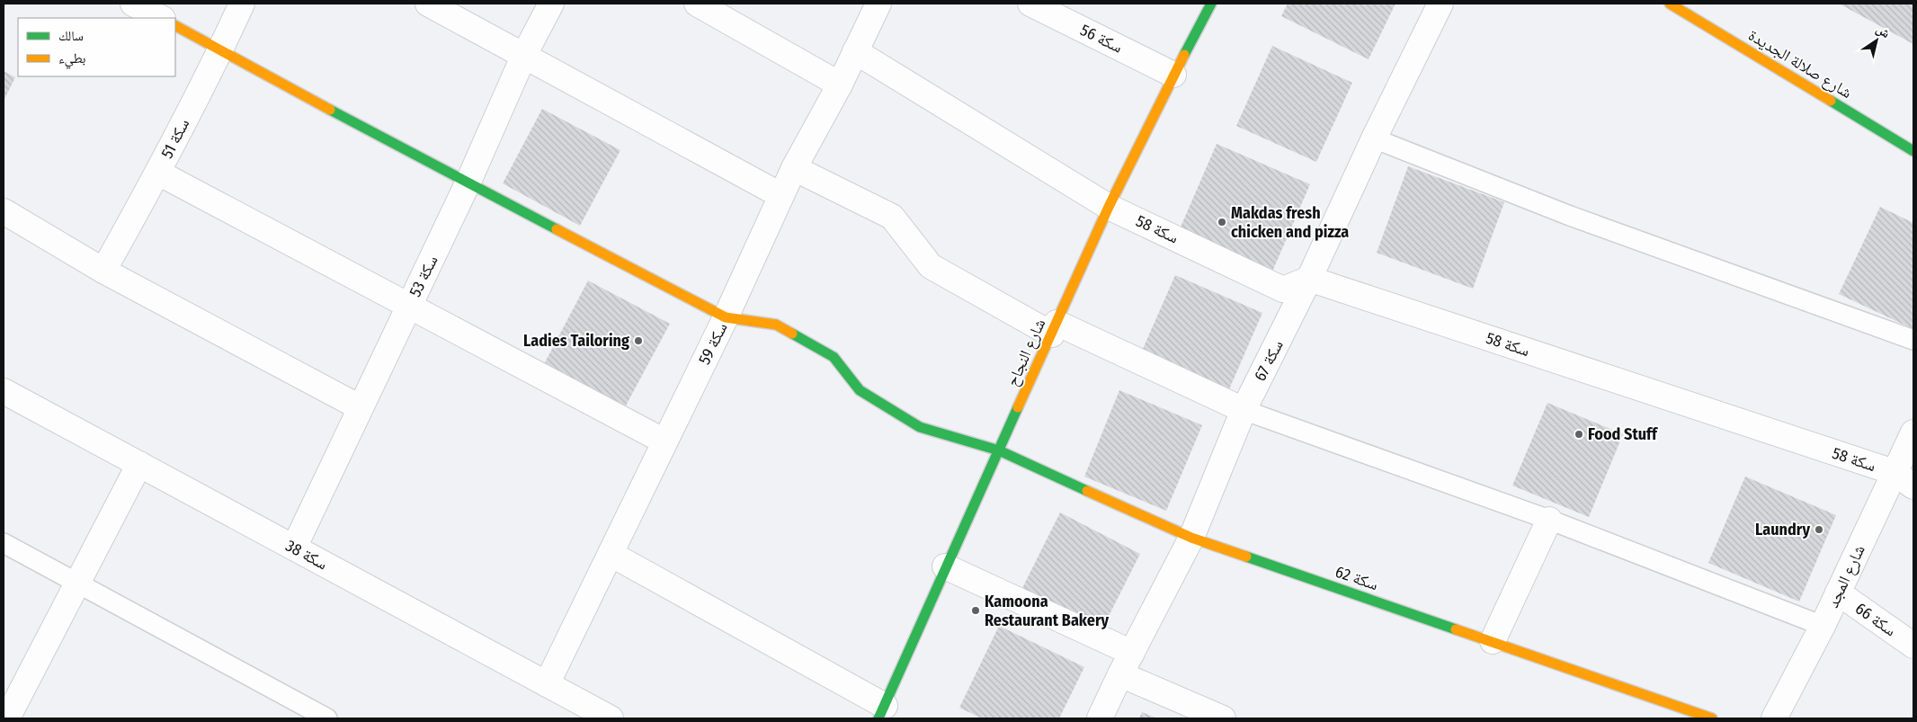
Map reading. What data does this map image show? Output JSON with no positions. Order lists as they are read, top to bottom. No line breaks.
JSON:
{"streets":{"street":["سكة 56","شارع صلالة الجديدة","سكة 51","سكة 58","سكة 53","سكة 59","شارع النجاح","سكة 67","سكة 38","شارع المجد","سكة 62","سكة 66"]},"crossings":[["سكة 56","شارع النجاح"],["سكة 51","سكة 62"],["سكة 58","سكة 59"],["سكة 58","شارع النجاح"],["سكة 58","سكة 67"],["سكة 58","شارع المجد"],["سكة 53","سكة 38"],["سكة 53","سكة 62"],["سكة 59","سكة 38"],["سكة 59","سكة 62"],["شارع النجاح","سكة 62"],["سكة 67","سكة 62"],["شارع المجد","سكة 66"]],"places":["Makdas fresh chicken and pizza","Ladies Tailoring","Food Stuff","Laundry","Kamoona Restaurant Bakery"],"legend":["سالك","بطيء"],"north":"top right"}
